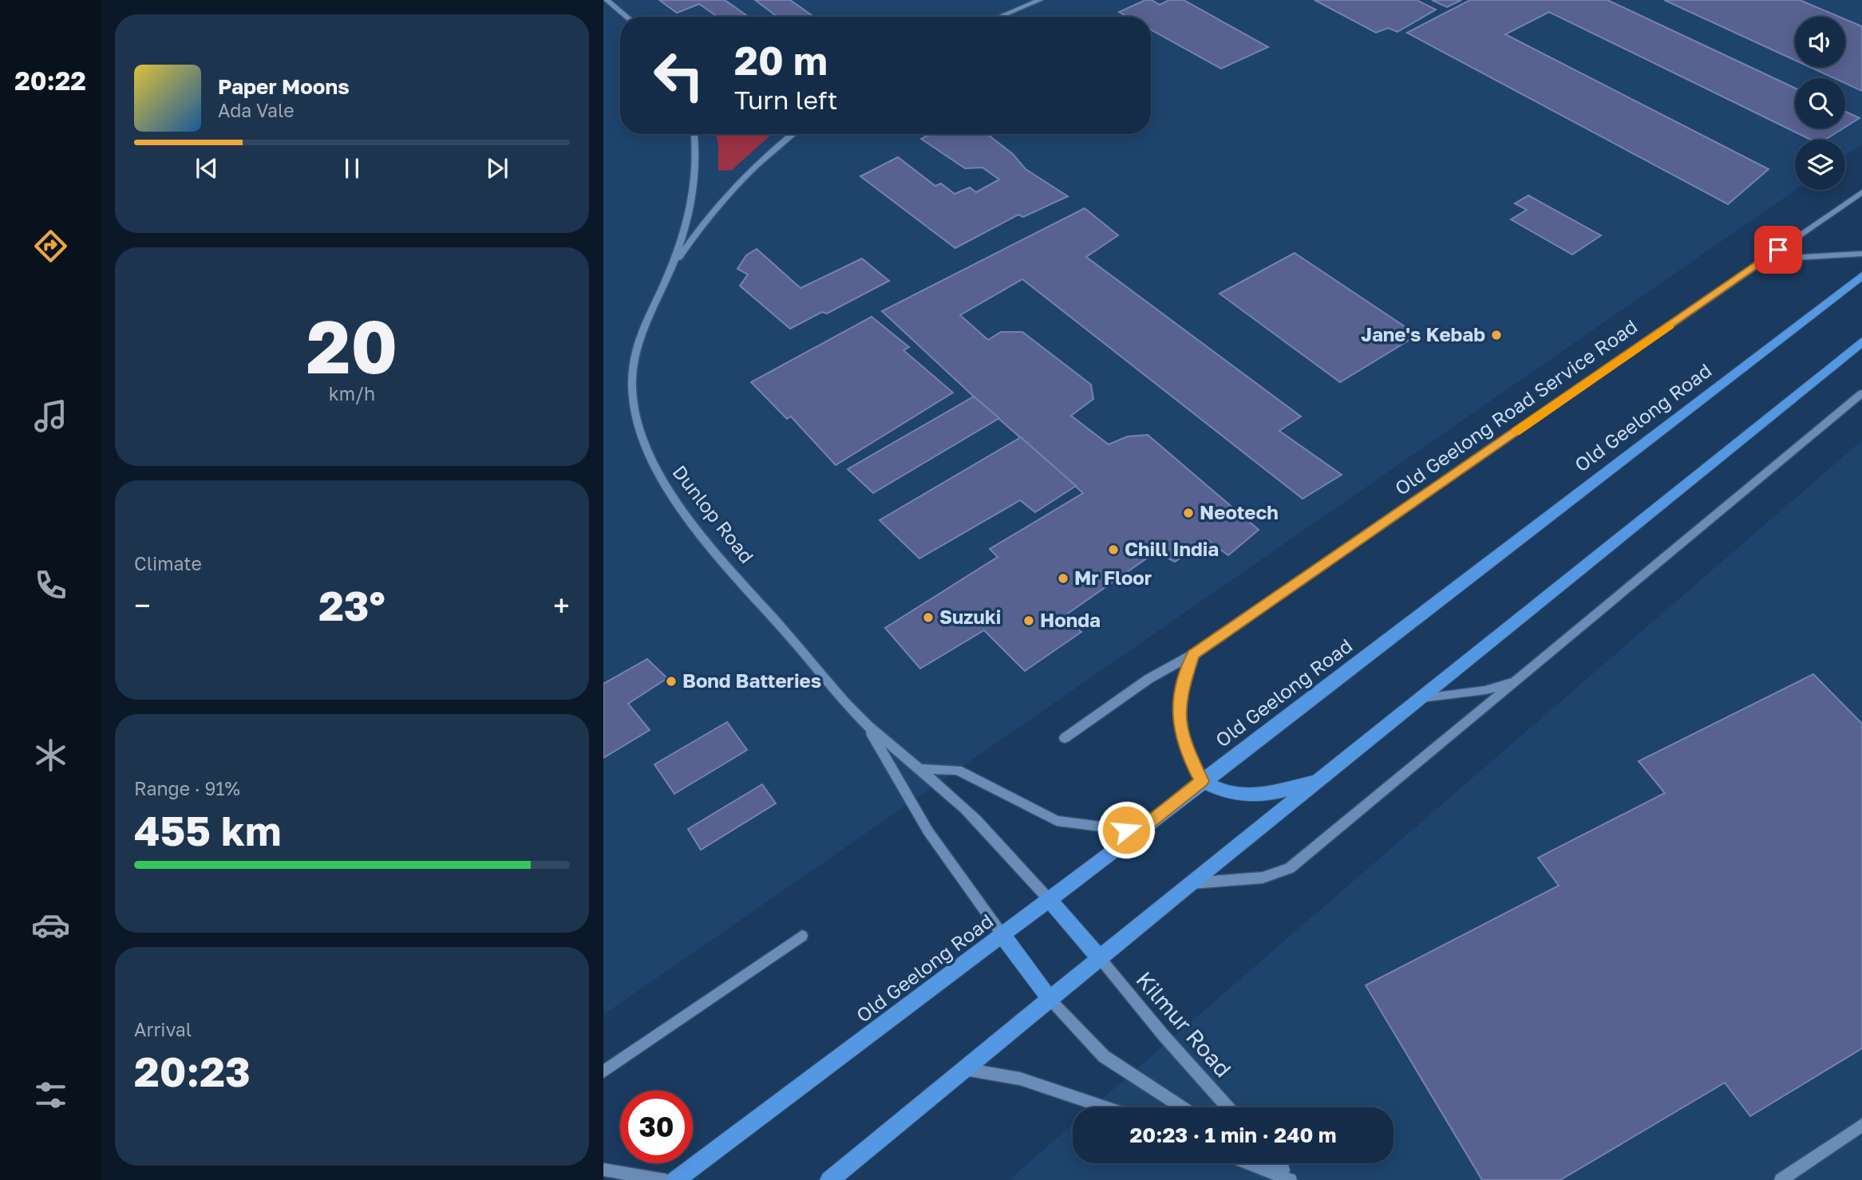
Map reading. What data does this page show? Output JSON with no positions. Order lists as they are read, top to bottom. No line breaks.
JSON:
{"streets":{"main road":["Old Geelong Road"],"street":["Old Geelong Road Service Road","Dunlop Road","Kilmur Road"]},"crossings":[["Old Geelong Road","Dunlop Road"]],"places":["Jane's Kebab","Neotech","Chill India","Mr Floor","Suzuki","Honda","Bond Batteries"],"page":{"tabs":"20:22","turn":["20 m","Turn left"],"song":["Paper Moons","Ada Vale"],"tile":[["20","km/h"],"Climate",["Range · 91%","455 km"],["Arrival","20:23"]],"heat":["−","23°","+"],"limit":"30","trip":"20:23 · 1 min · 240 m"}}
